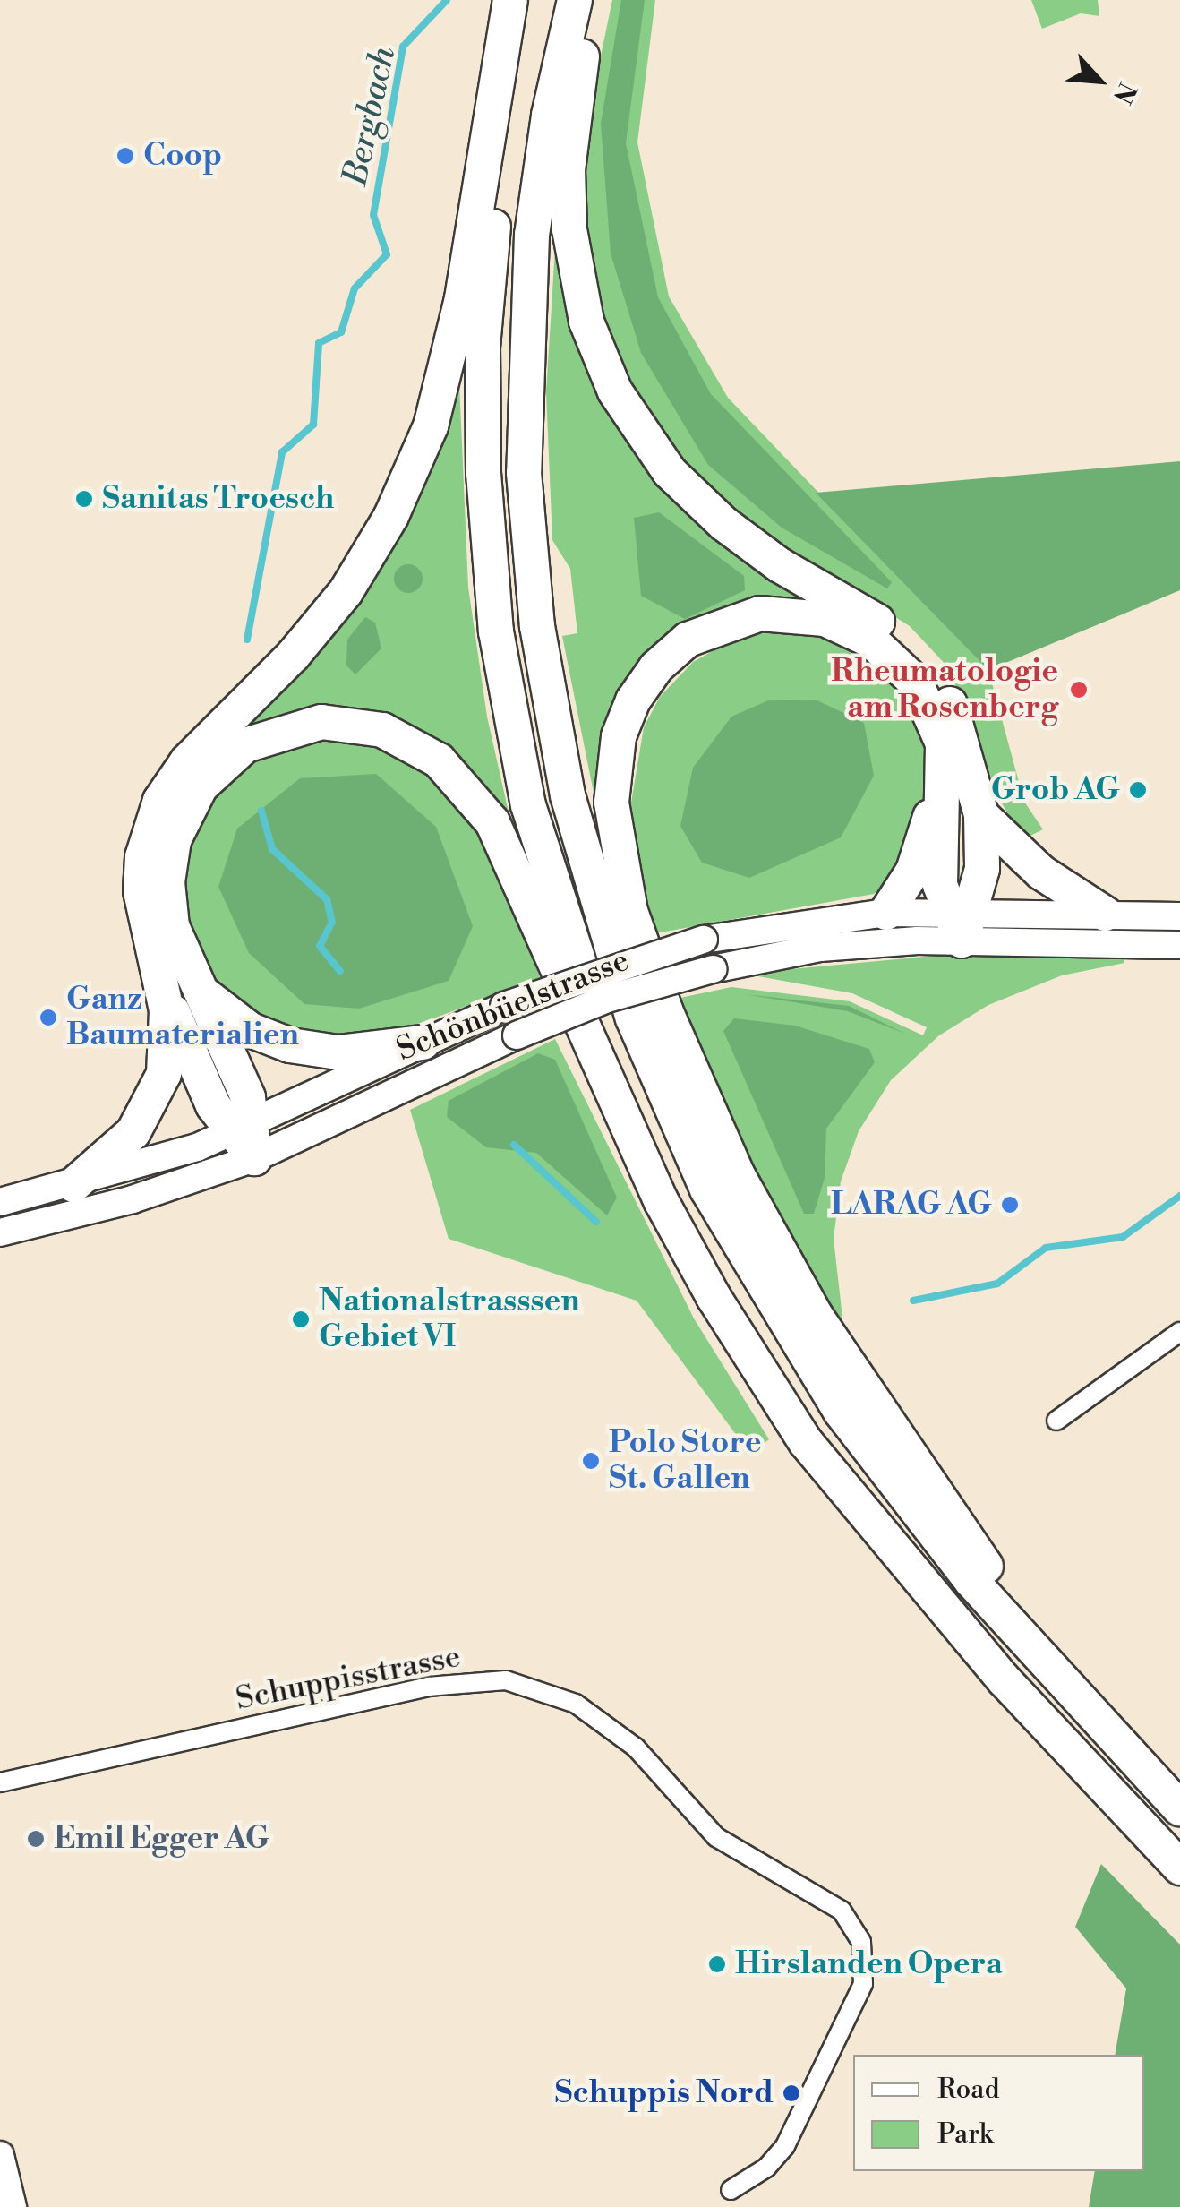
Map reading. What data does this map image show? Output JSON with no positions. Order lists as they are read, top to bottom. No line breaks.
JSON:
{"streets":{"main road":["Schönbüelstrasse"],"street":["Schuppisstrasse"]},"water":["Bergbach"],"places":["Coop","Sanitas Troesch","Rheumatologie am Rosenberg","Grob AG","Ganz Baumaterialien","LARAG AG","Nationalstrasssen Gebiet VI","Polo Store St. Gallen","Emil Egger AG","Hirslanden Opera","Schuppis Nord"],"legend":["Road","Park"],"north":"bottom right"}
